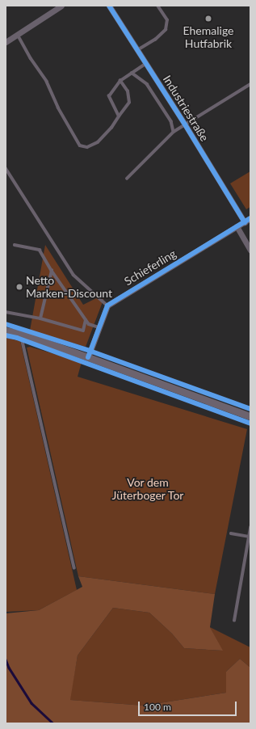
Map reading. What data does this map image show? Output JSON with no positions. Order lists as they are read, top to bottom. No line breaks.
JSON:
{"streets":{"street":["Industriestraße","Schieferling"]},"crossings":[["Industriestraße","Schieferling"]],"parks":["Vor dem Jüterboger Tor"],"places":["Ehemalige Hutfabrik","Netto Marken-Discount"],"scale_bar":"100 m"}
